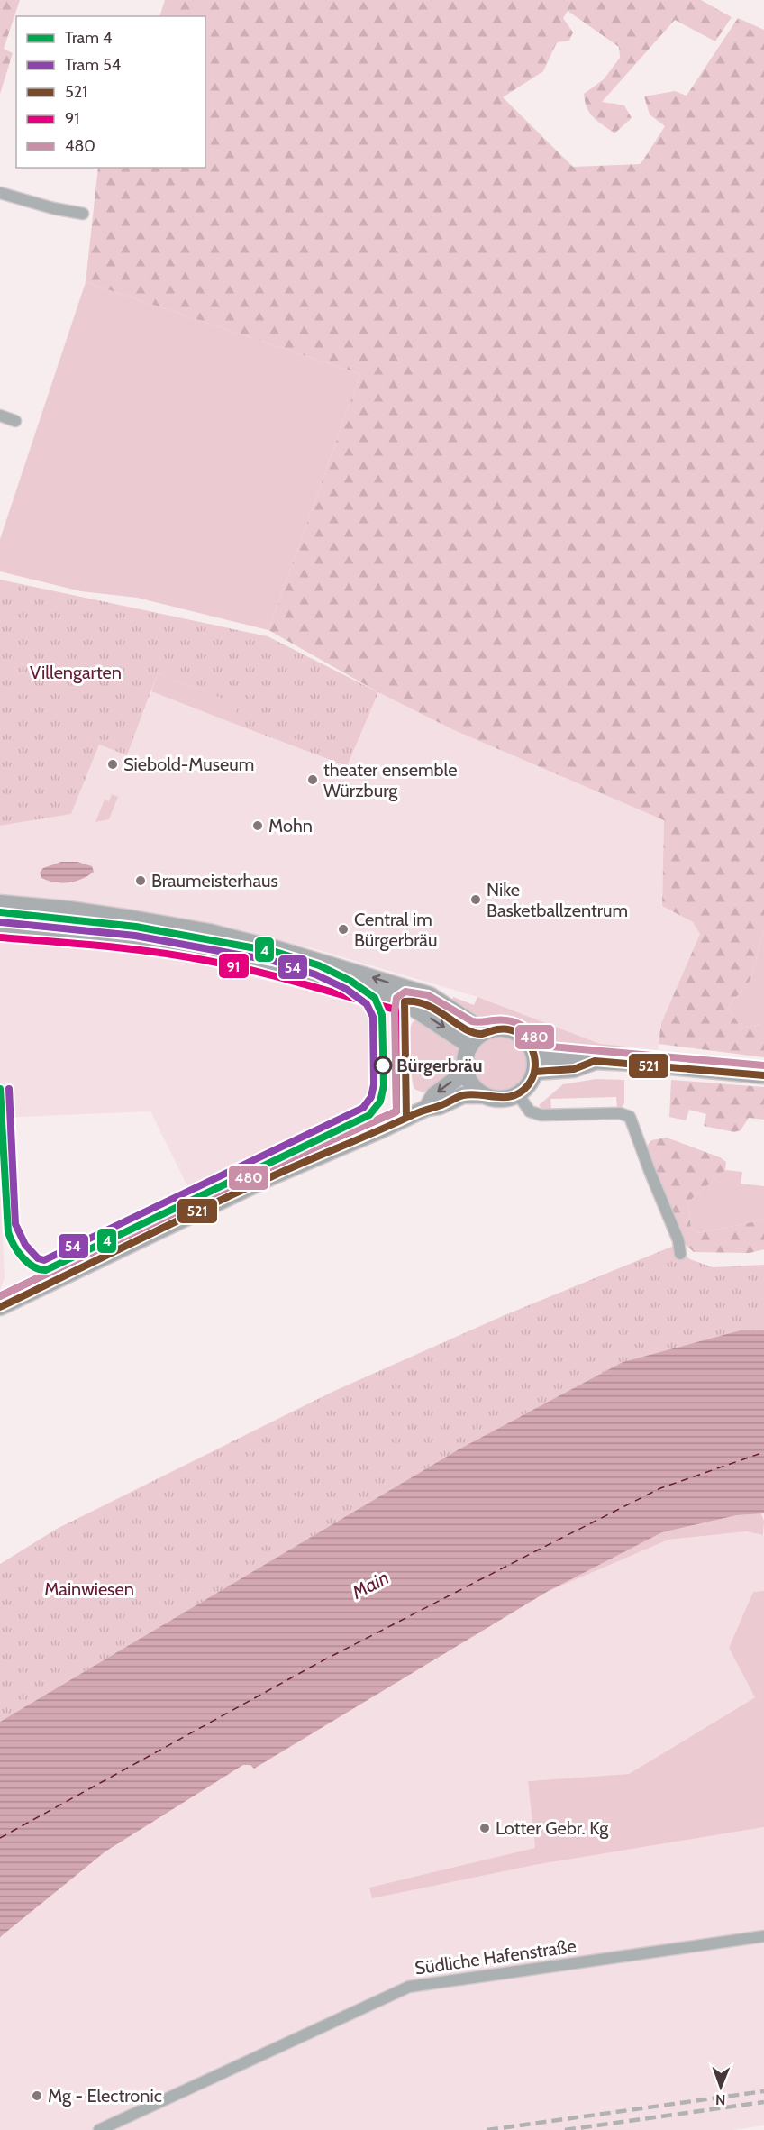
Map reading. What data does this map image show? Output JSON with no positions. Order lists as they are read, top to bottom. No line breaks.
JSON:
{"streets":{"street":["Südliche Hafenstraße"]},"water":["Main"],"parks":["Villengarten","Mainwiesen"],"places":["Siebold-Museum","theater ensemble Würzburg","Mohn","Braumeisterhaus","Nike Basketballzentrum","Central im Bürgerbräu","Bürgerbräu","Lotter Gebr. Kg","Mg - Electronic"],"lines":["tram line 4","tram line 54","transit line 91","transit line 480","transit line 521"],"legend":["Tram 4","Tram 54","521","91","480"],"north":"bottom"}
